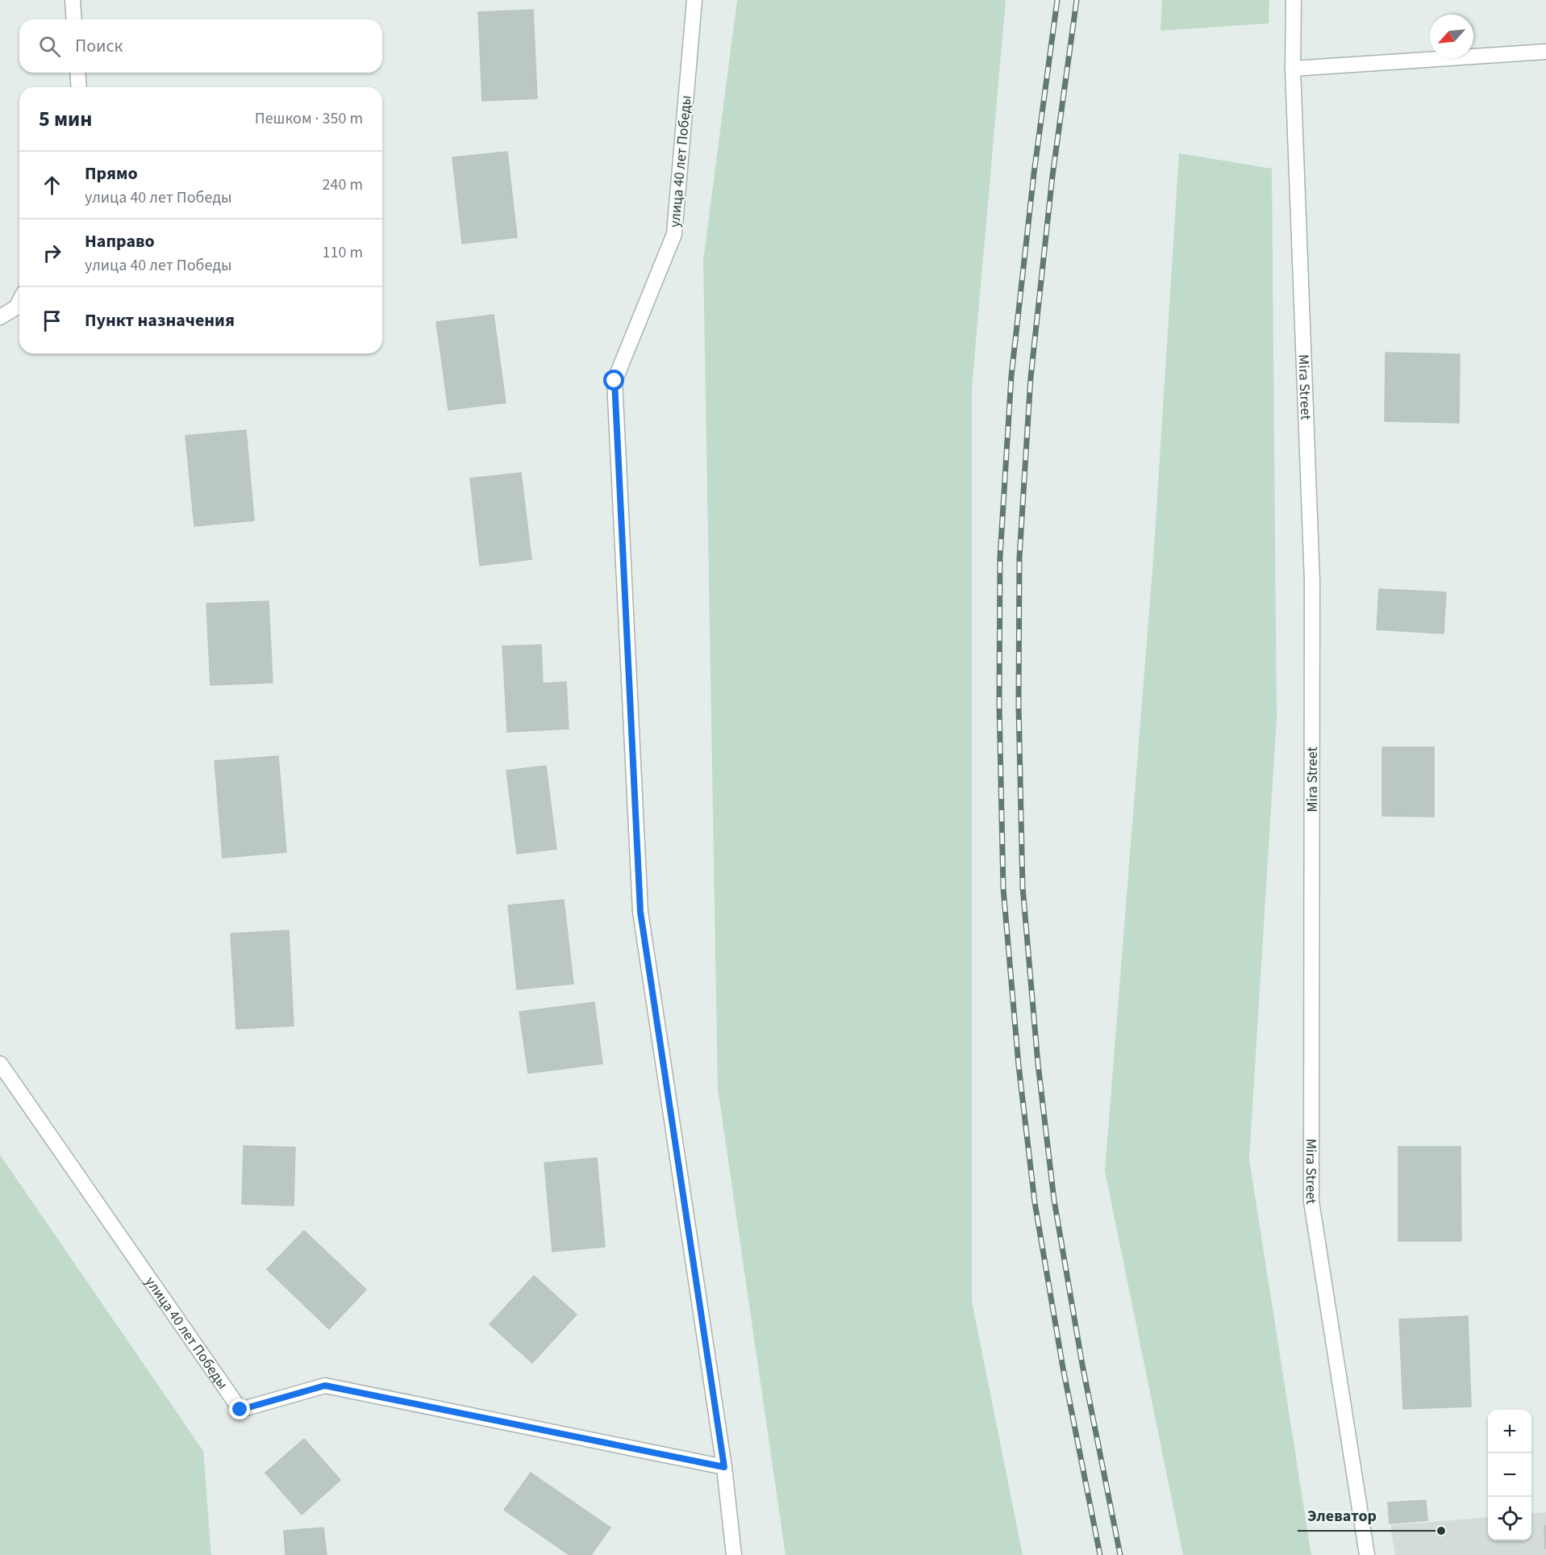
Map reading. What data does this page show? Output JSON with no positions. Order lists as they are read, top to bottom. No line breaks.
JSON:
{"streets":{"street":["улица 40 лет Победы","Mira Street"]},"places":["Элеватор"],"north":"bottom left","page":{"search":"Поиск","heading":["5 мин","Пешком · 350 m"],"list":[["Прямо","улица 40 лет Победы","240 m"],["Направо","улица 40 лет Победы","110 m"],"Пункт назначения"],"map_buttons":["+","−"]}}
